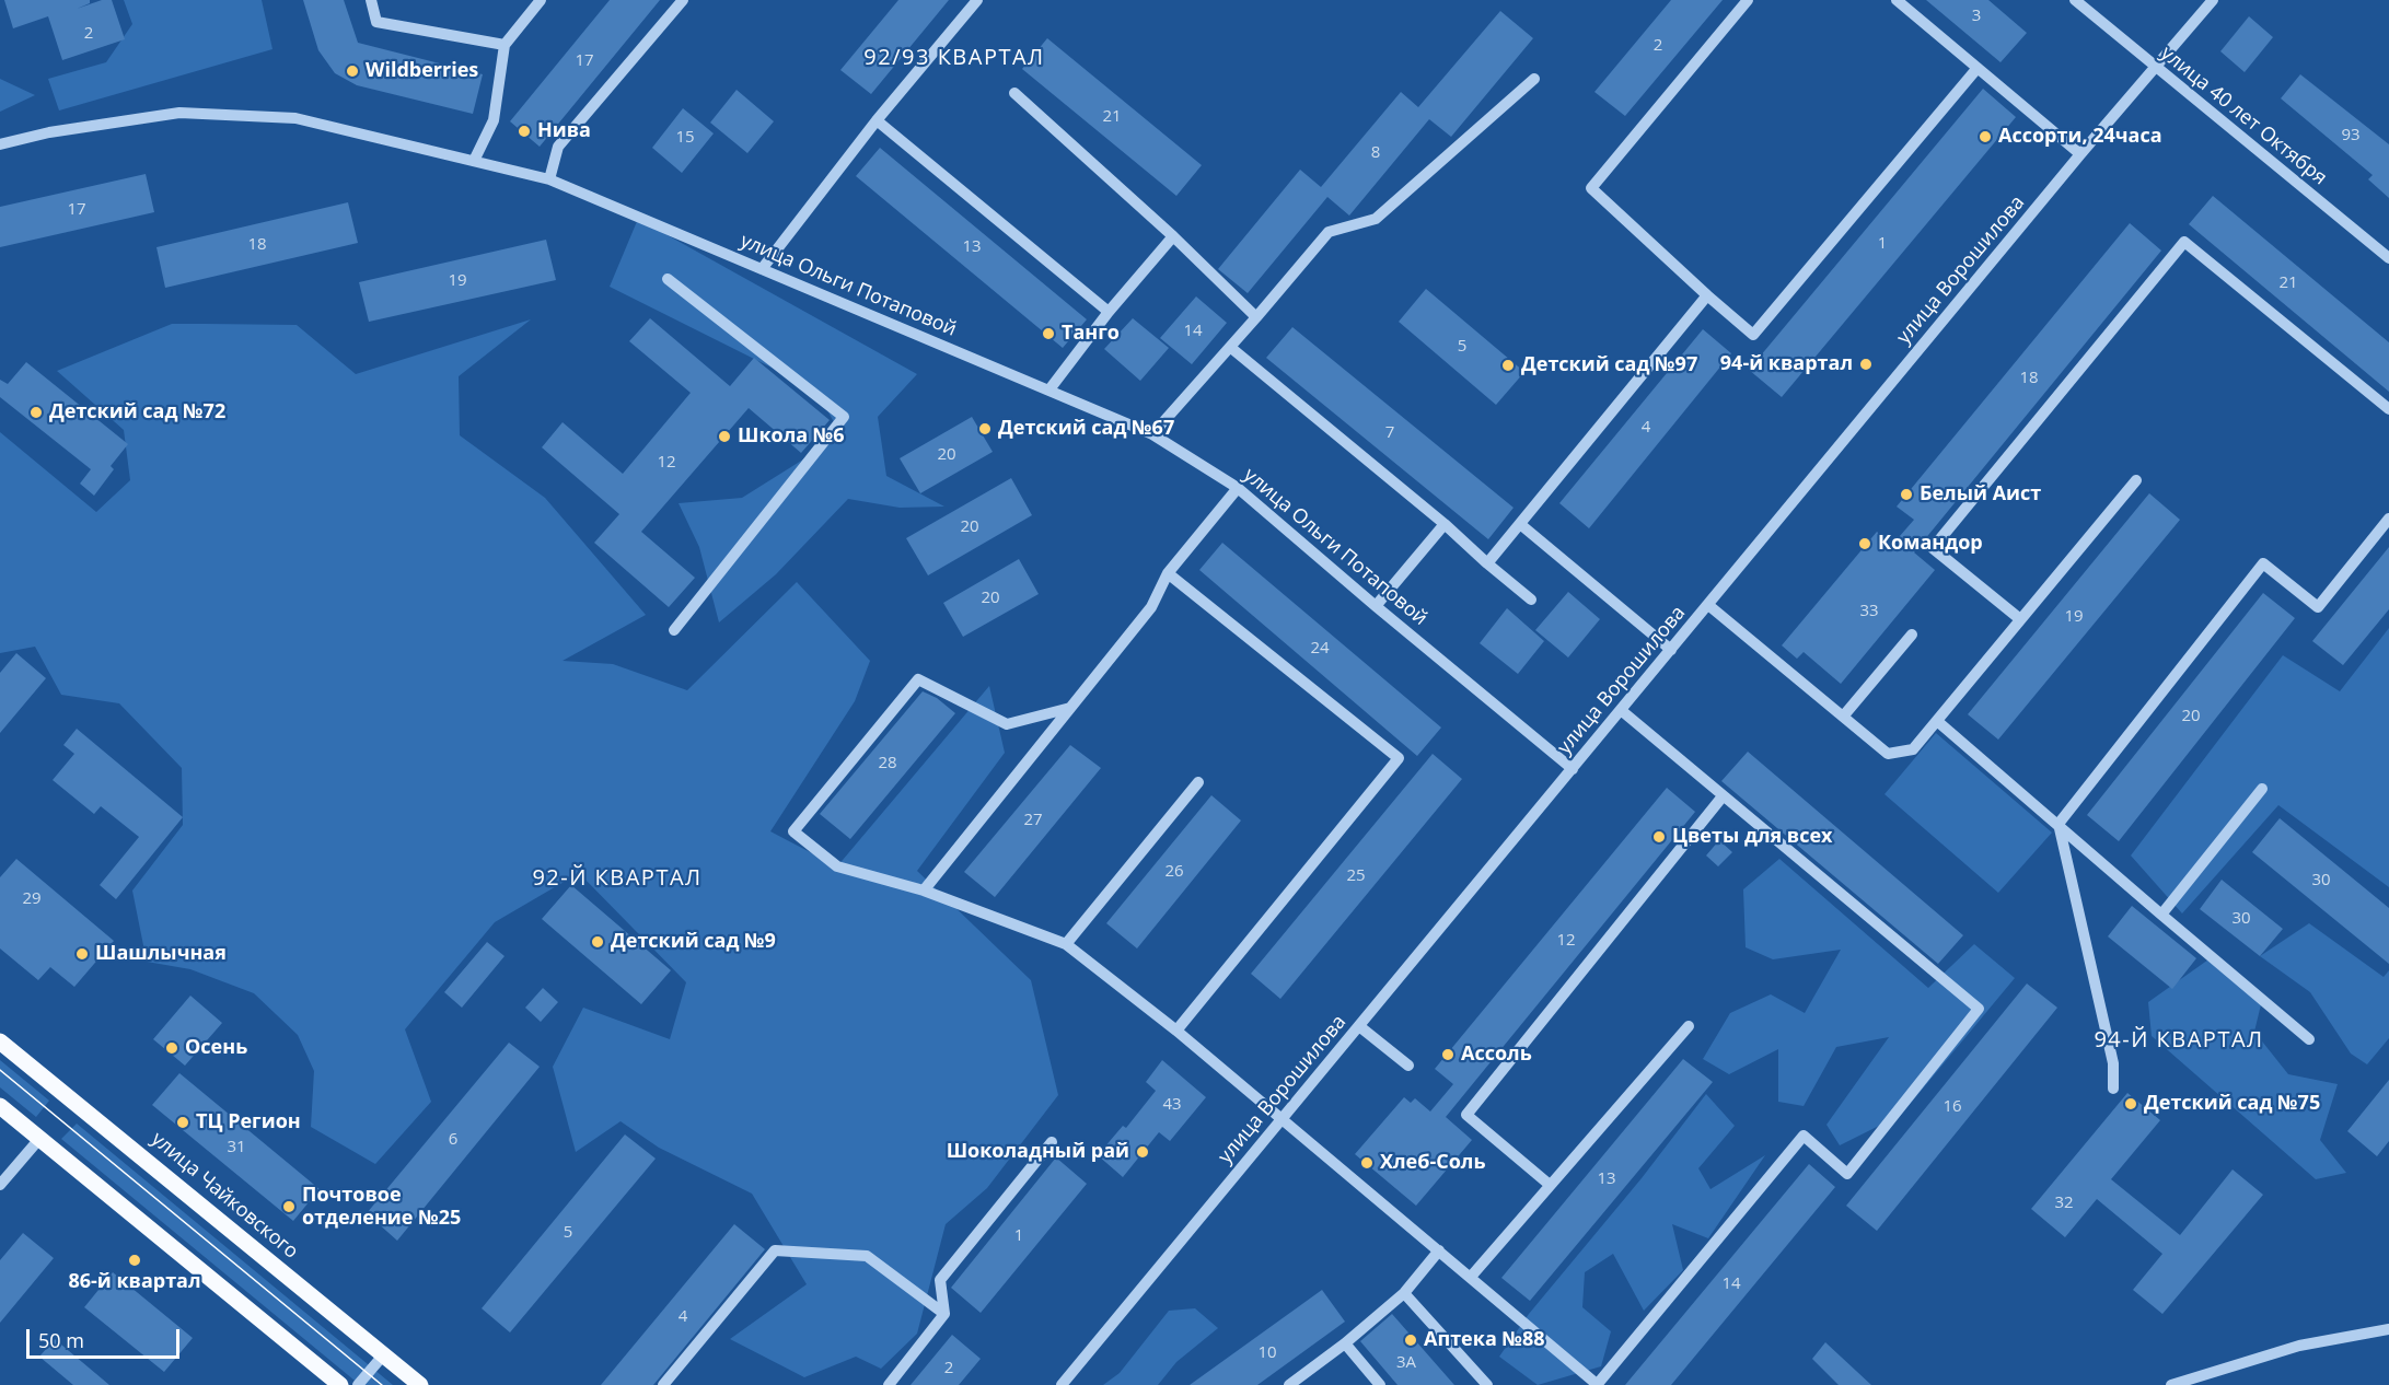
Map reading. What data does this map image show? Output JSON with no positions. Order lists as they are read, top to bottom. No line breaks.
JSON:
{"streets":{"main road":["улица Чайковского"],"street":["улица 40 лет Октября","улица Ворошилова","улица Ольги Потаповой"]},"crossings":[["улица 40 лет Октября","улица Ворошилова"],["улица Ворошилова","улица Ольги Потаповой"]],"districts":["92/93 КВАРТАЛ","92-Й КВАРТАЛ","94-Й КВАРТАЛ"],"places":["Wildberries","Нива","Ассорти, 24часа","Танго","94-й квартал","Детский сад №97","Детский сад №72","Детский сад №67","Школа №6","Белый Аист","Командор","Цветы для всех","Детский сад №9","Шашлычная","Осень","Ассоль","Детский сад №75","ТЦ Регион","Шоколадный рай","Хлеб-Соль","Почтовое отделение №25","86-й квартал","Аптека №88"],"house_numbers":["3","2","2","17","21","93","15","8","17","1","18","13","19","21","14","5","18","4","7","20","12","20","20","33","19","24","20","28","27","26","25","30","29","30","12","43","16","6","31","13","32","5","1","14","4","10","3А","2"],"scale_bar":"50 m"}
